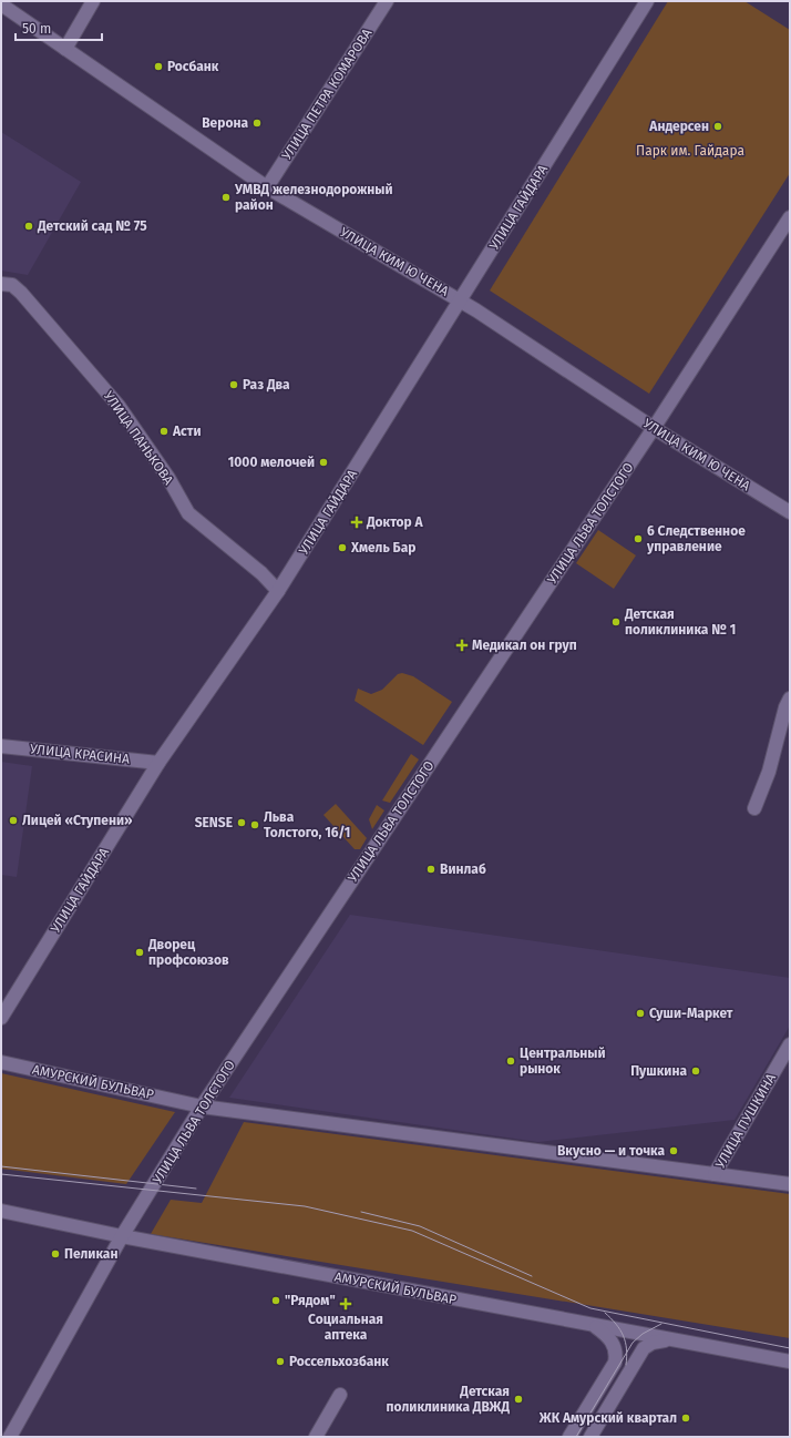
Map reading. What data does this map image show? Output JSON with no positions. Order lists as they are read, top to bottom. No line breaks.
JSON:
{"streets":{"street":["УЛИЦА ПЕТРА КОМАРОВА","УЛИЦА ГАЙДАРА","УЛИЦА КИМ Ю ЧЕНА","УЛИЦА ПАНЬКОВА","УЛИЦА ЛЬВА ТОЛСТОГО","УЛИЦА КРАСИНА","АМУРСКИЙ БУЛЬВАР","УЛИЦА ПУШКИНА"]},"crossings":[["УЛИЦА ПЕТРА КОМАРОВА","УЛИЦА КИМ Ю ЧЕНА"],["УЛИЦА ГАЙДАРА","УЛИЦА КИМ Ю ЧЕНА"],["УЛИЦА ГАЙДАРА","УЛИЦА ПАНЬКОВА"],["УЛИЦА ГАЙДАРА","УЛИЦА КРАСИНА"],["УЛИЦА КИМ Ю ЧЕНА","УЛИЦА ЛЬВА ТОЛСТОГО"],["УЛИЦА ЛЬВА ТОЛСТОГО","АМУРСКИЙ БУЛЬВАР"],["АМУРСКИЙ БУЛЬВАР","УЛИЦА ПУШКИНА"]],"parks":["Парк им. Гайдара"],"places":{"other":["Росбанк","Верона","Андерсен","УМВД железнодорожный район","Детский сад № 75","Раз Два","Асти","1000 мелочей","6 Следственное управление","Хмель Бар","Детская поликлиника № 1","Лицей «Ступени»","SENSE","Льва Толстого, 16/1","Винлаб","Дворец профсоюзов","Суши-Маркет","Центральный рынок","Пушкина","Вкусно — и точка","Пеликан","\"Рядом\"","Россельхозбанк","Детская поликлиника ДВЖД","ЖК Амурский квартал"],"health":["Доктор А","Медикал он груп","Социальная аптека"]},"scale_bar":"50 m"}
